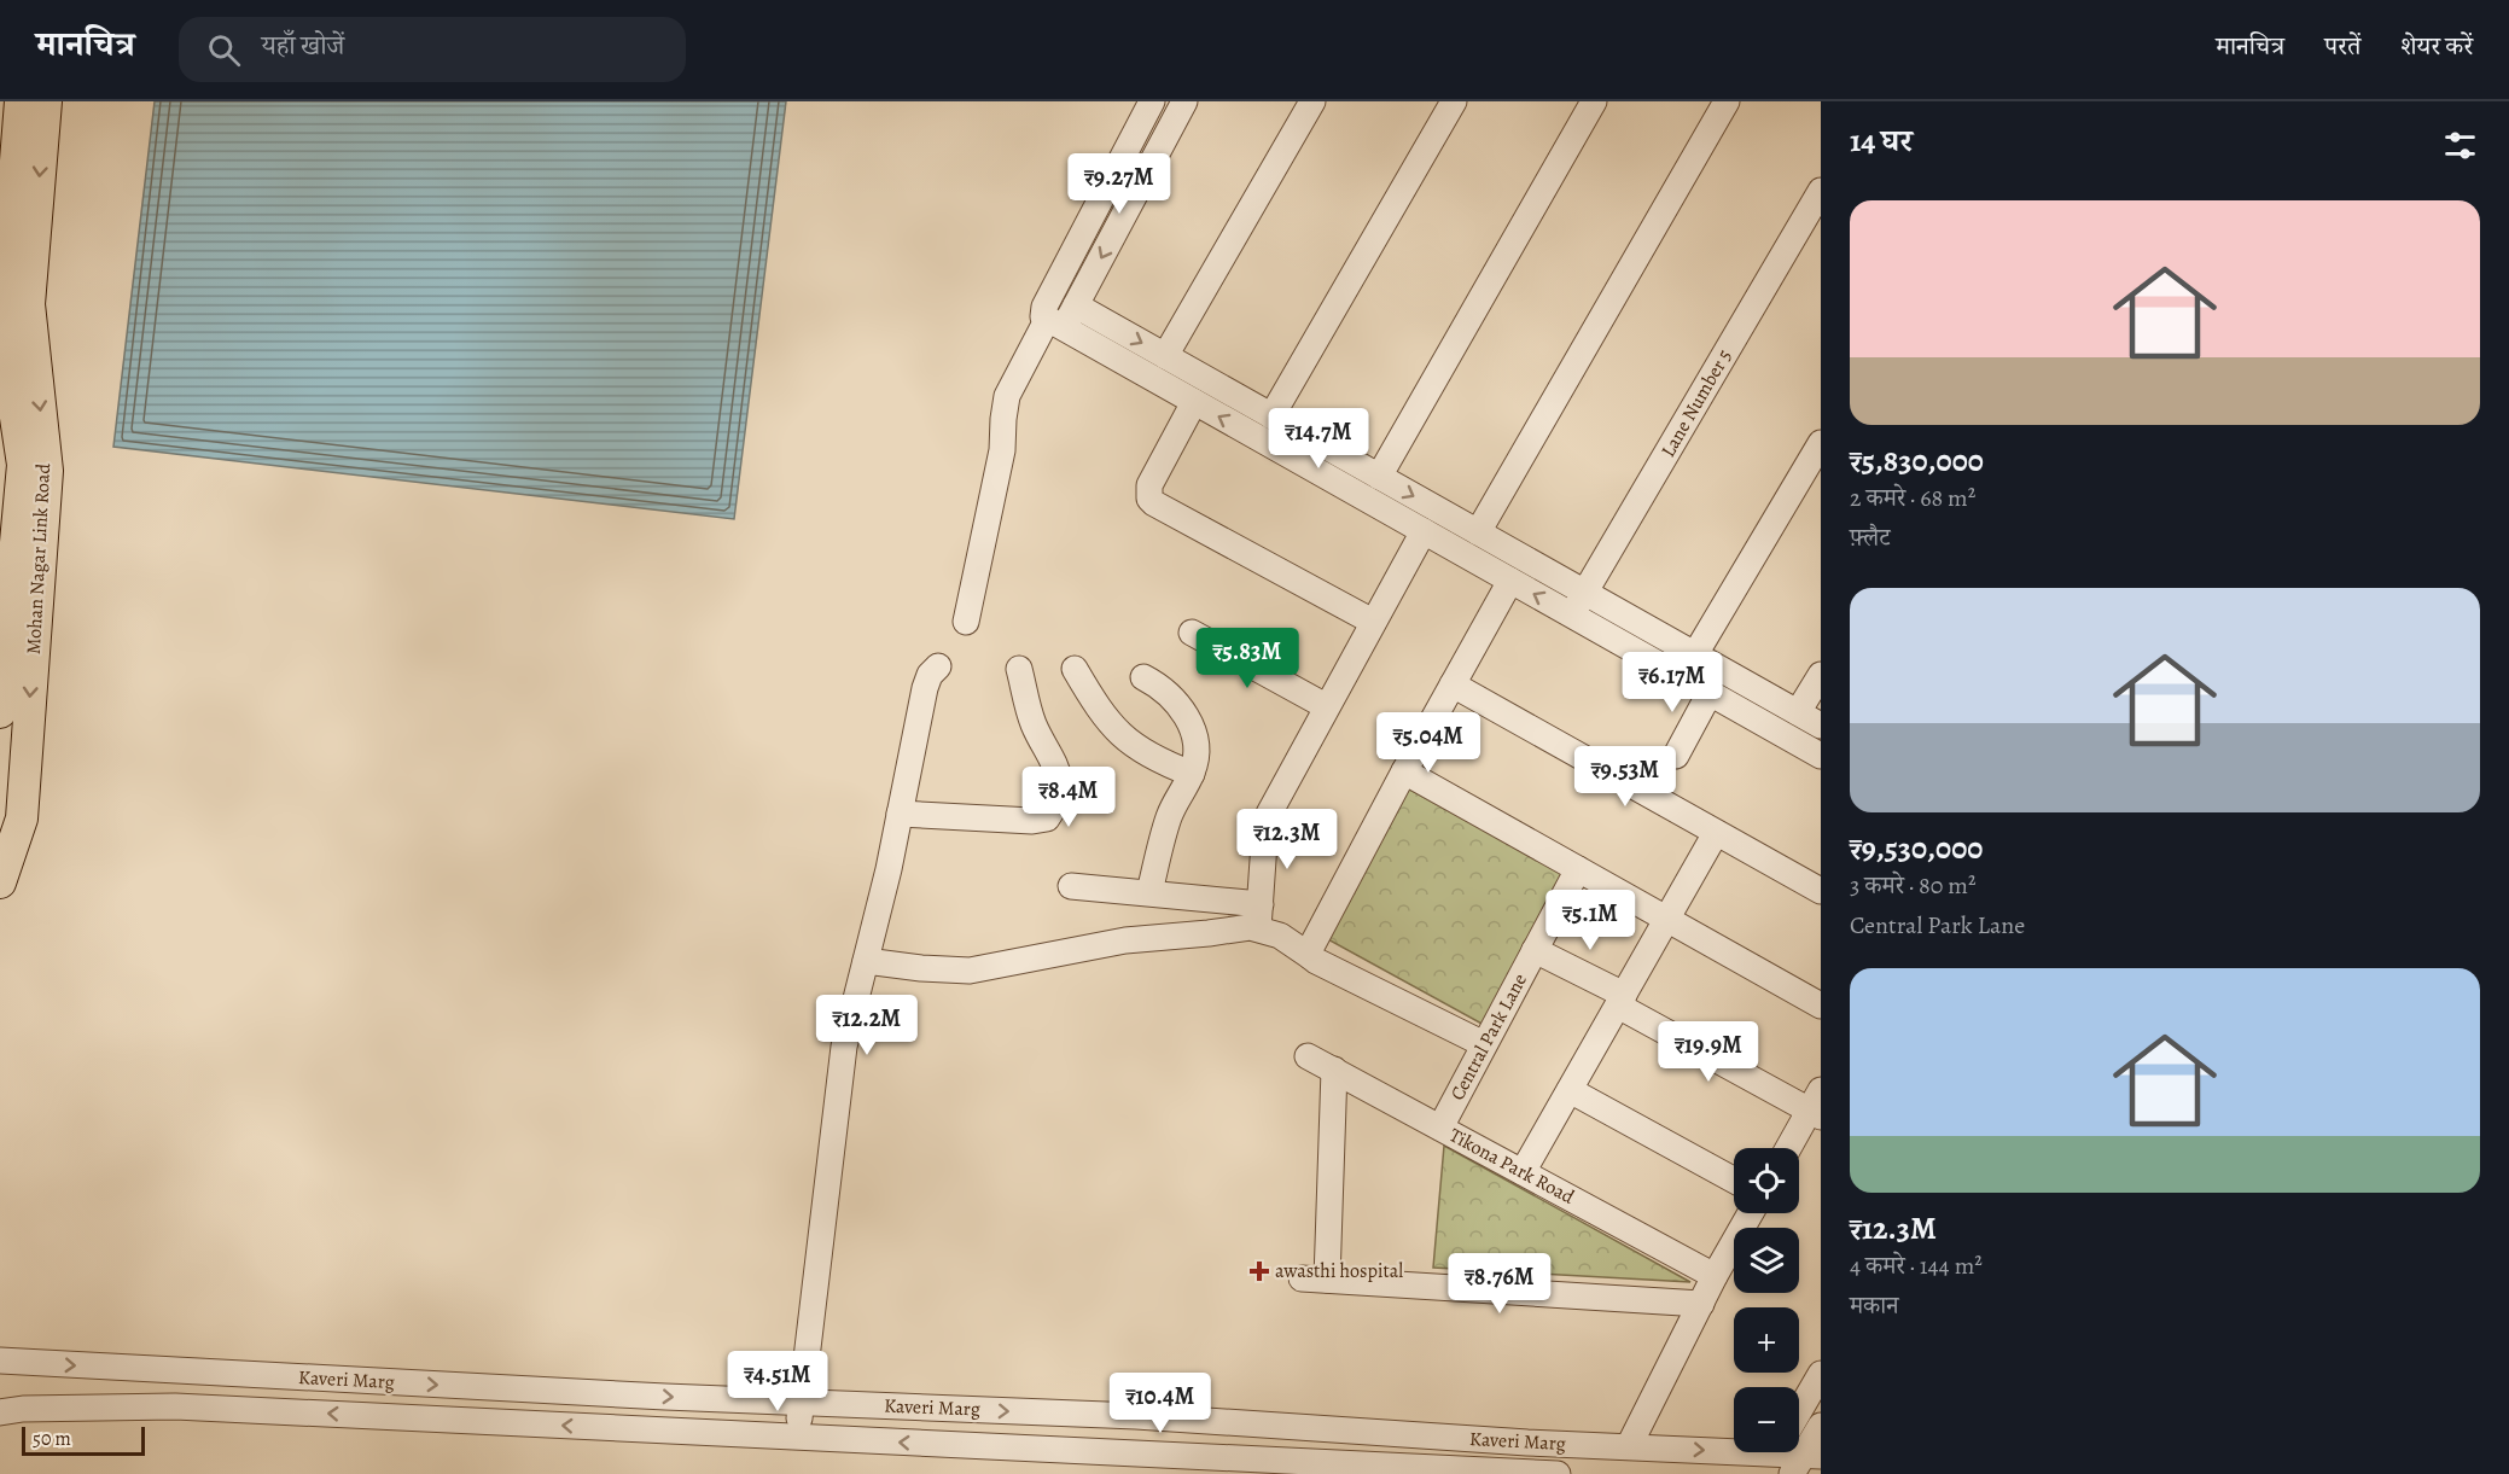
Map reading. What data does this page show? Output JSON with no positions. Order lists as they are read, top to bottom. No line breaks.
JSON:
{"streets":{"main road":["Mohan Nagar Link Road"],"street":["Lane Number 5","Central Park Lane","Tikona Park Road","Kaveri Marg"]},"crossings":[["Central Park Lane","Tikona Park Road"]],"places":{"health":["awasthi hospital"]},"scale_bar":"50 m","page":{"header":"मानचित्र","search":"यहाँ खोजें","nav":["मानचित्र","परतें","शेयर करें"],"heading":"14 घर","price":["₹9.27M","₹14.7M","₹5.83M","₹6.17M","₹5.04M","₹9.53M","₹8.4M","₹12.3M","₹5.1M","₹12.2M","₹19.9M","₹8.76M","₹4.51M","₹10.4M"],"list":[{"name":"₹5,830,000","note":"2 कमरे · 68 m² · फ़्लैट"},{"name":"₹9,530,000","note":"3 कमरे · 80 m² · Central Park Lane"},{"name":"₹12.3M","note":"4 कमरे · 144 m² · मकान"}],"map_buttons":["+","−"],"scale":"50 m"}}
